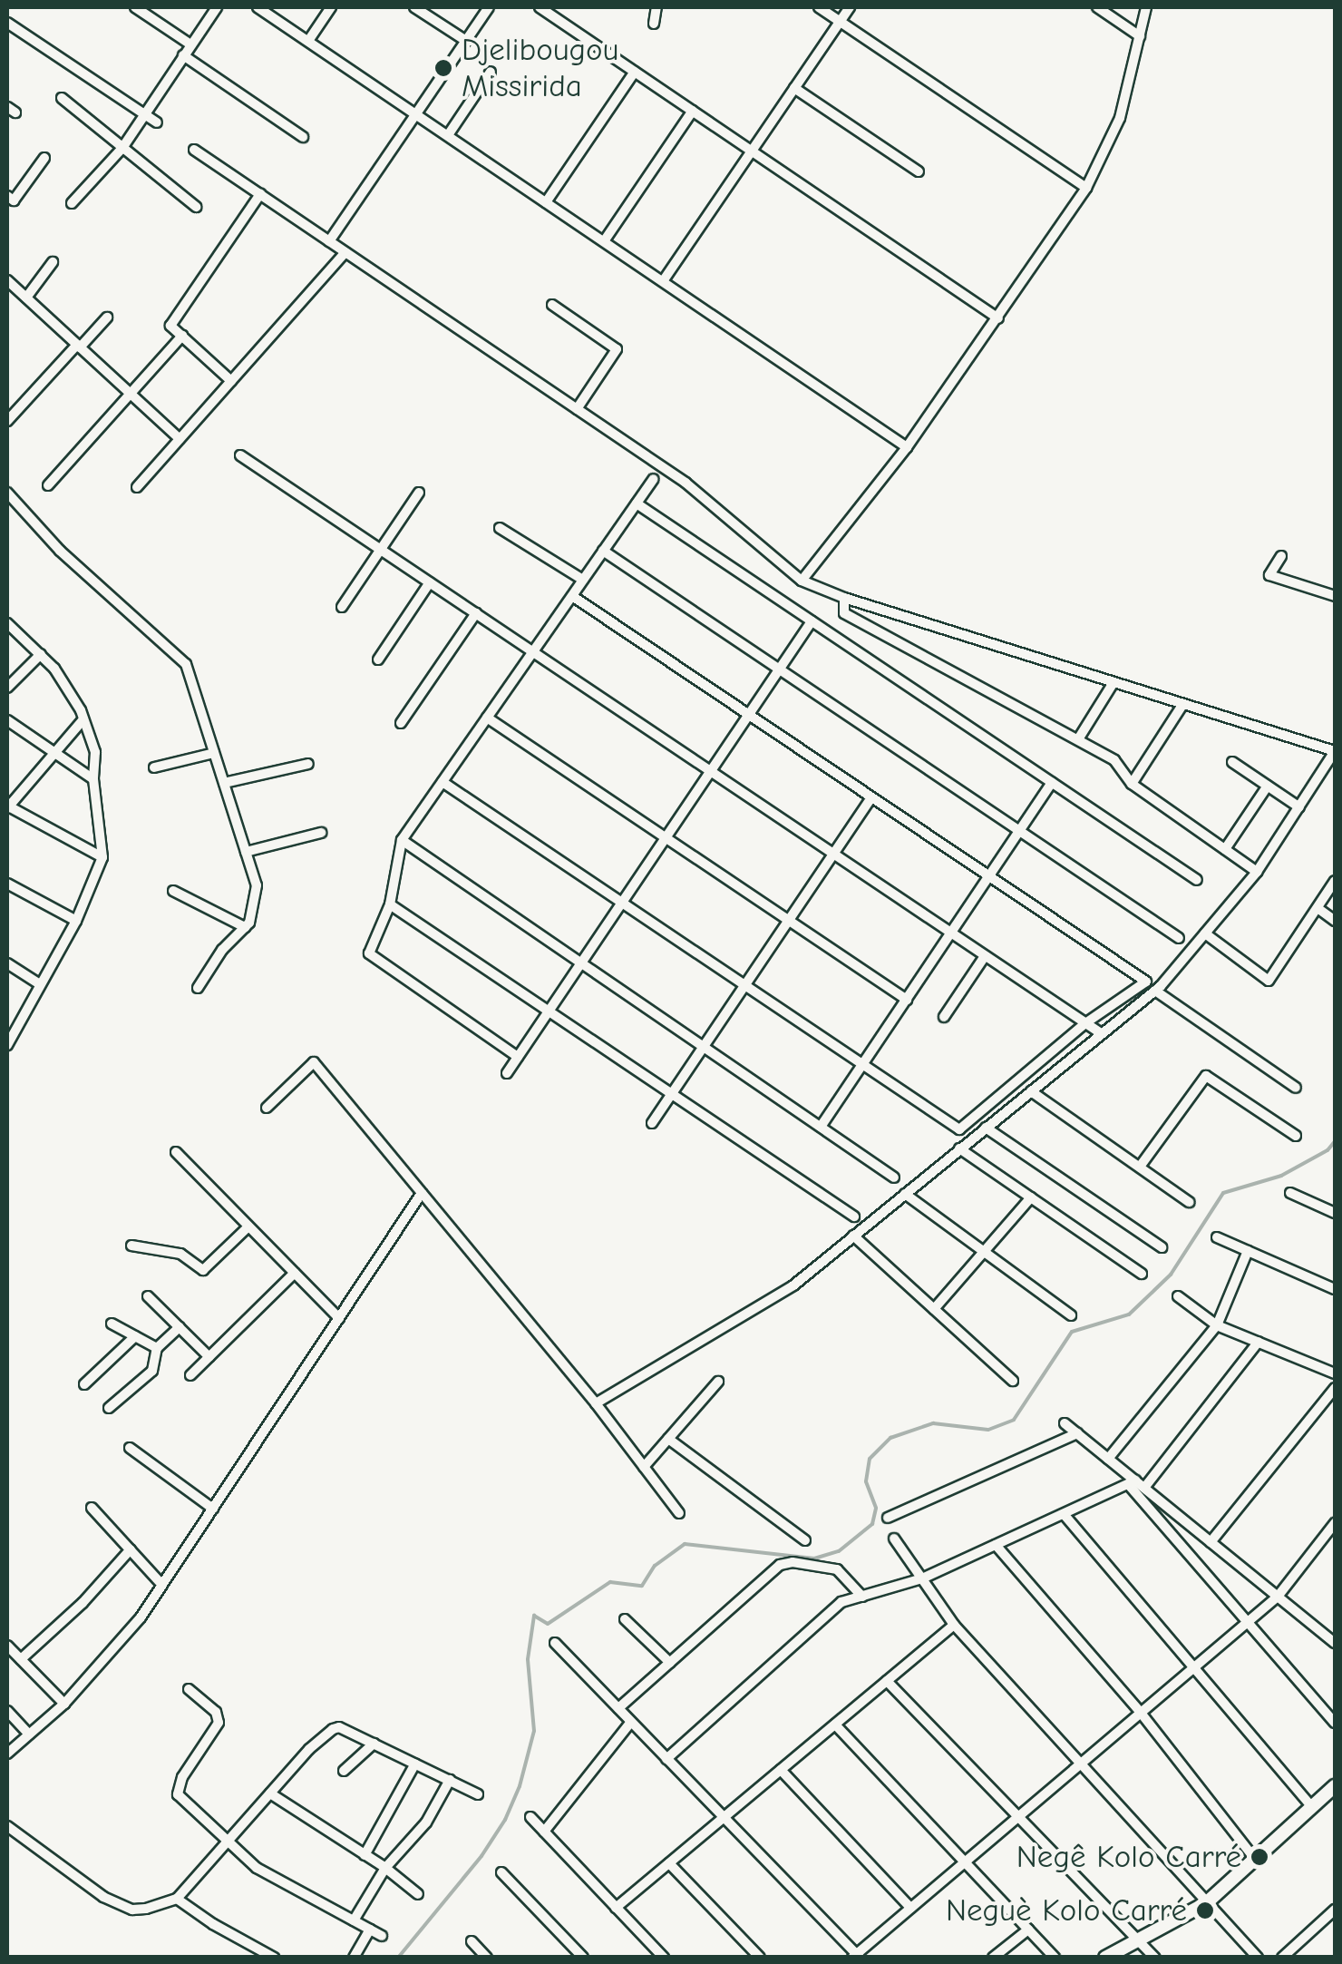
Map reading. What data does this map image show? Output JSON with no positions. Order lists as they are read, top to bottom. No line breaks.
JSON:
{"places":["Djelibougou Missirida","Negê Kolo Carré","Neguè Kolo Carré"]}
